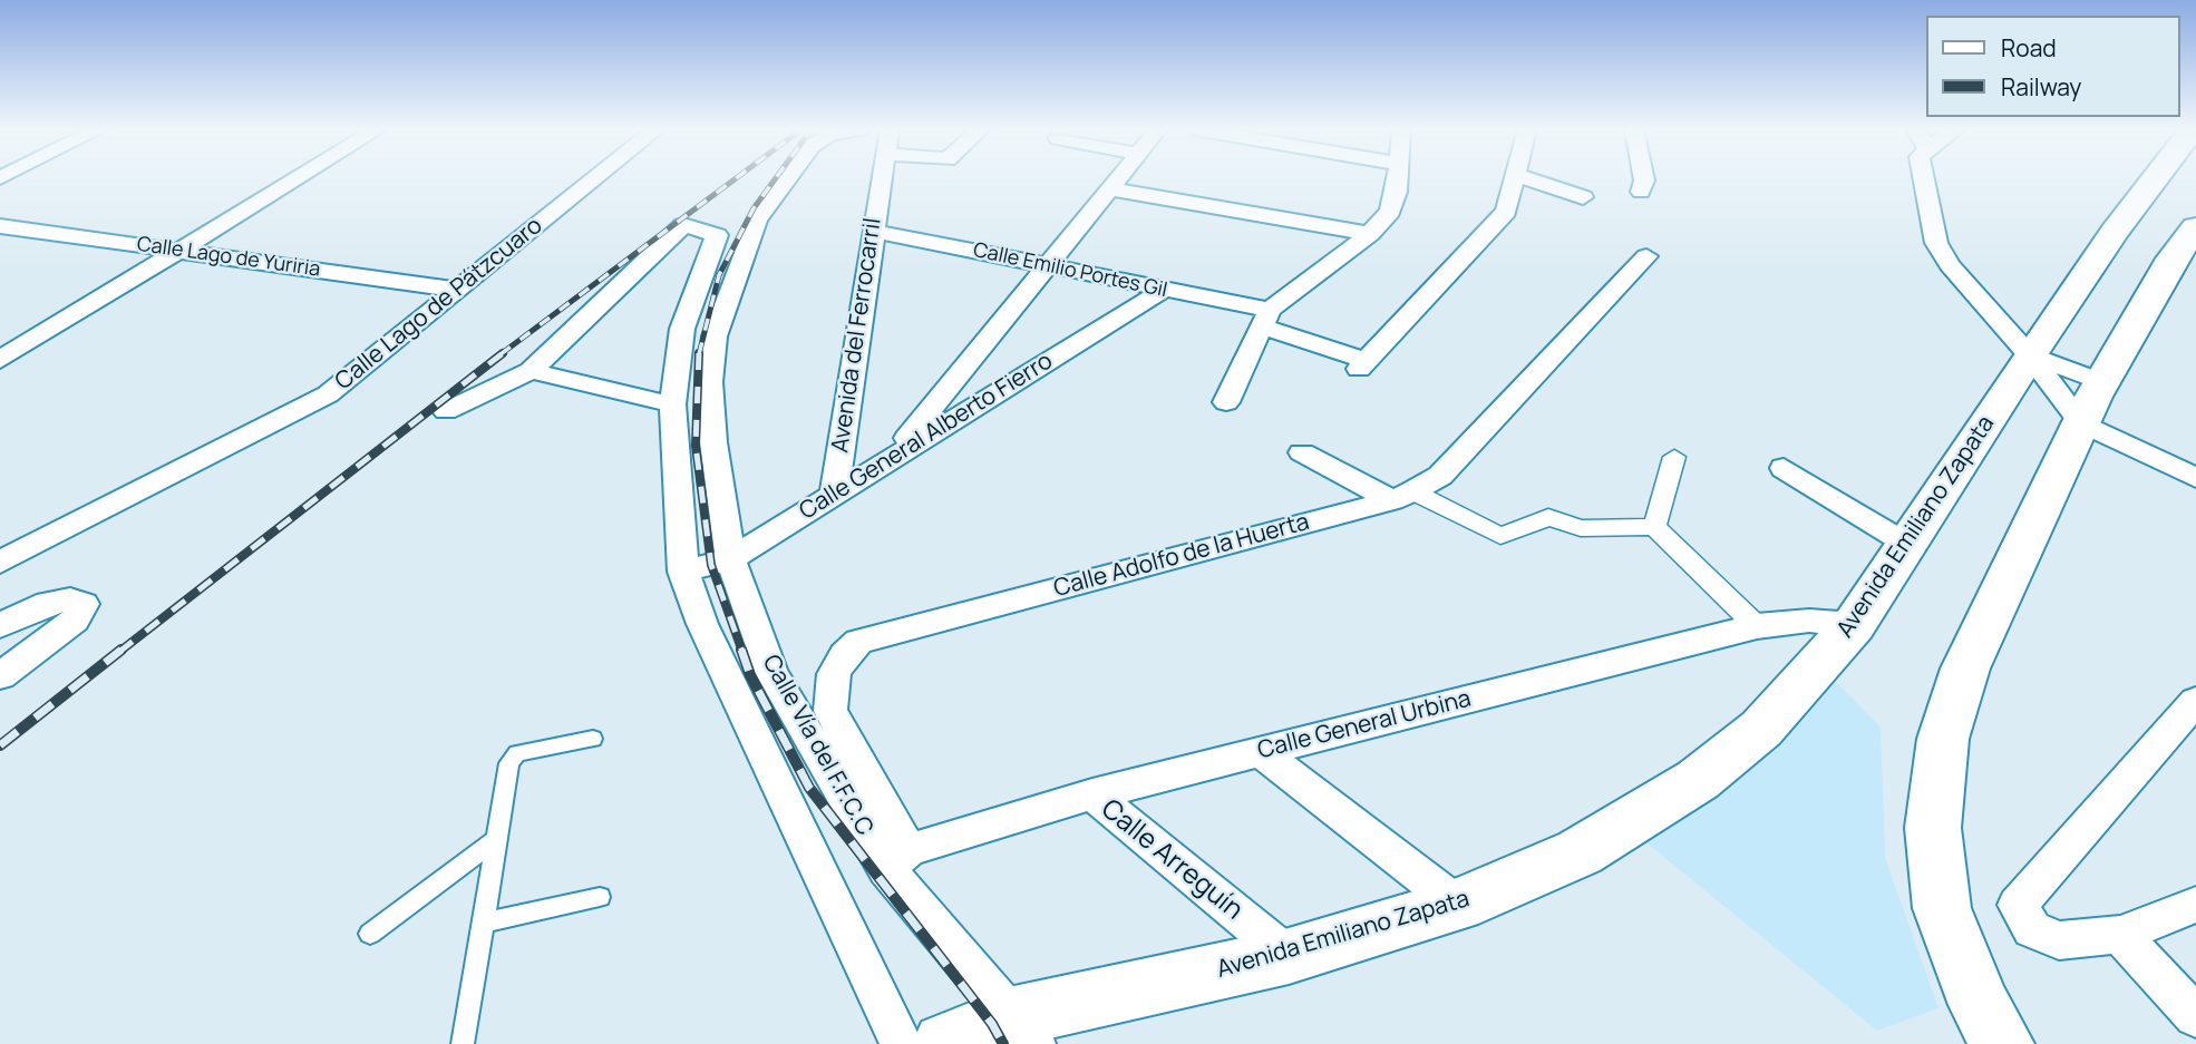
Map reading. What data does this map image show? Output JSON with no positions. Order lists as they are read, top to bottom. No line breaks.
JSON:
{"streets":{"main road":["Avenida Emiliano Zapata"],"street":["Calle Lago de Yuriria","Calle Emilio Portes Gil","Calle Lago de Pátzcuaro","Avenida del Ferrocarril","Calle General Alberto Fierro","Calle Adolfo de la Huerta","Calle General Urbina","Calle Vía del F.F.C.C","Calle Arreguín"]},"crossings":[["Calle Lago de Yuriria","Calle Lago de Pátzcuaro"],["Calle Emilio Portes Gil","Avenida del Ferrocarril"],["Calle Emilio Portes Gil","Calle General Alberto Fierro"],["Avenida del Ferrocarril","Calle General Alberto Fierro"],["Calle General Alberto Fierro","Calle Vía del F.F.C.C"],["Avenida Emiliano Zapata","Calle General Urbina"],["Avenida Emiliano Zapata","Calle Vía del F.F.C.C"],["Avenida Emiliano Zapata","Calle Arreguín"],["Calle Adolfo de la Huerta","Calle General Urbina"],["Calle Adolfo de la Huerta","Calle Vía del F.F.C.C"],["Calle General Urbina","Calle Vía del F.F.C.C"],["Calle General Urbina","Calle Arreguín"]],"legend":["Road","Railway"]}
